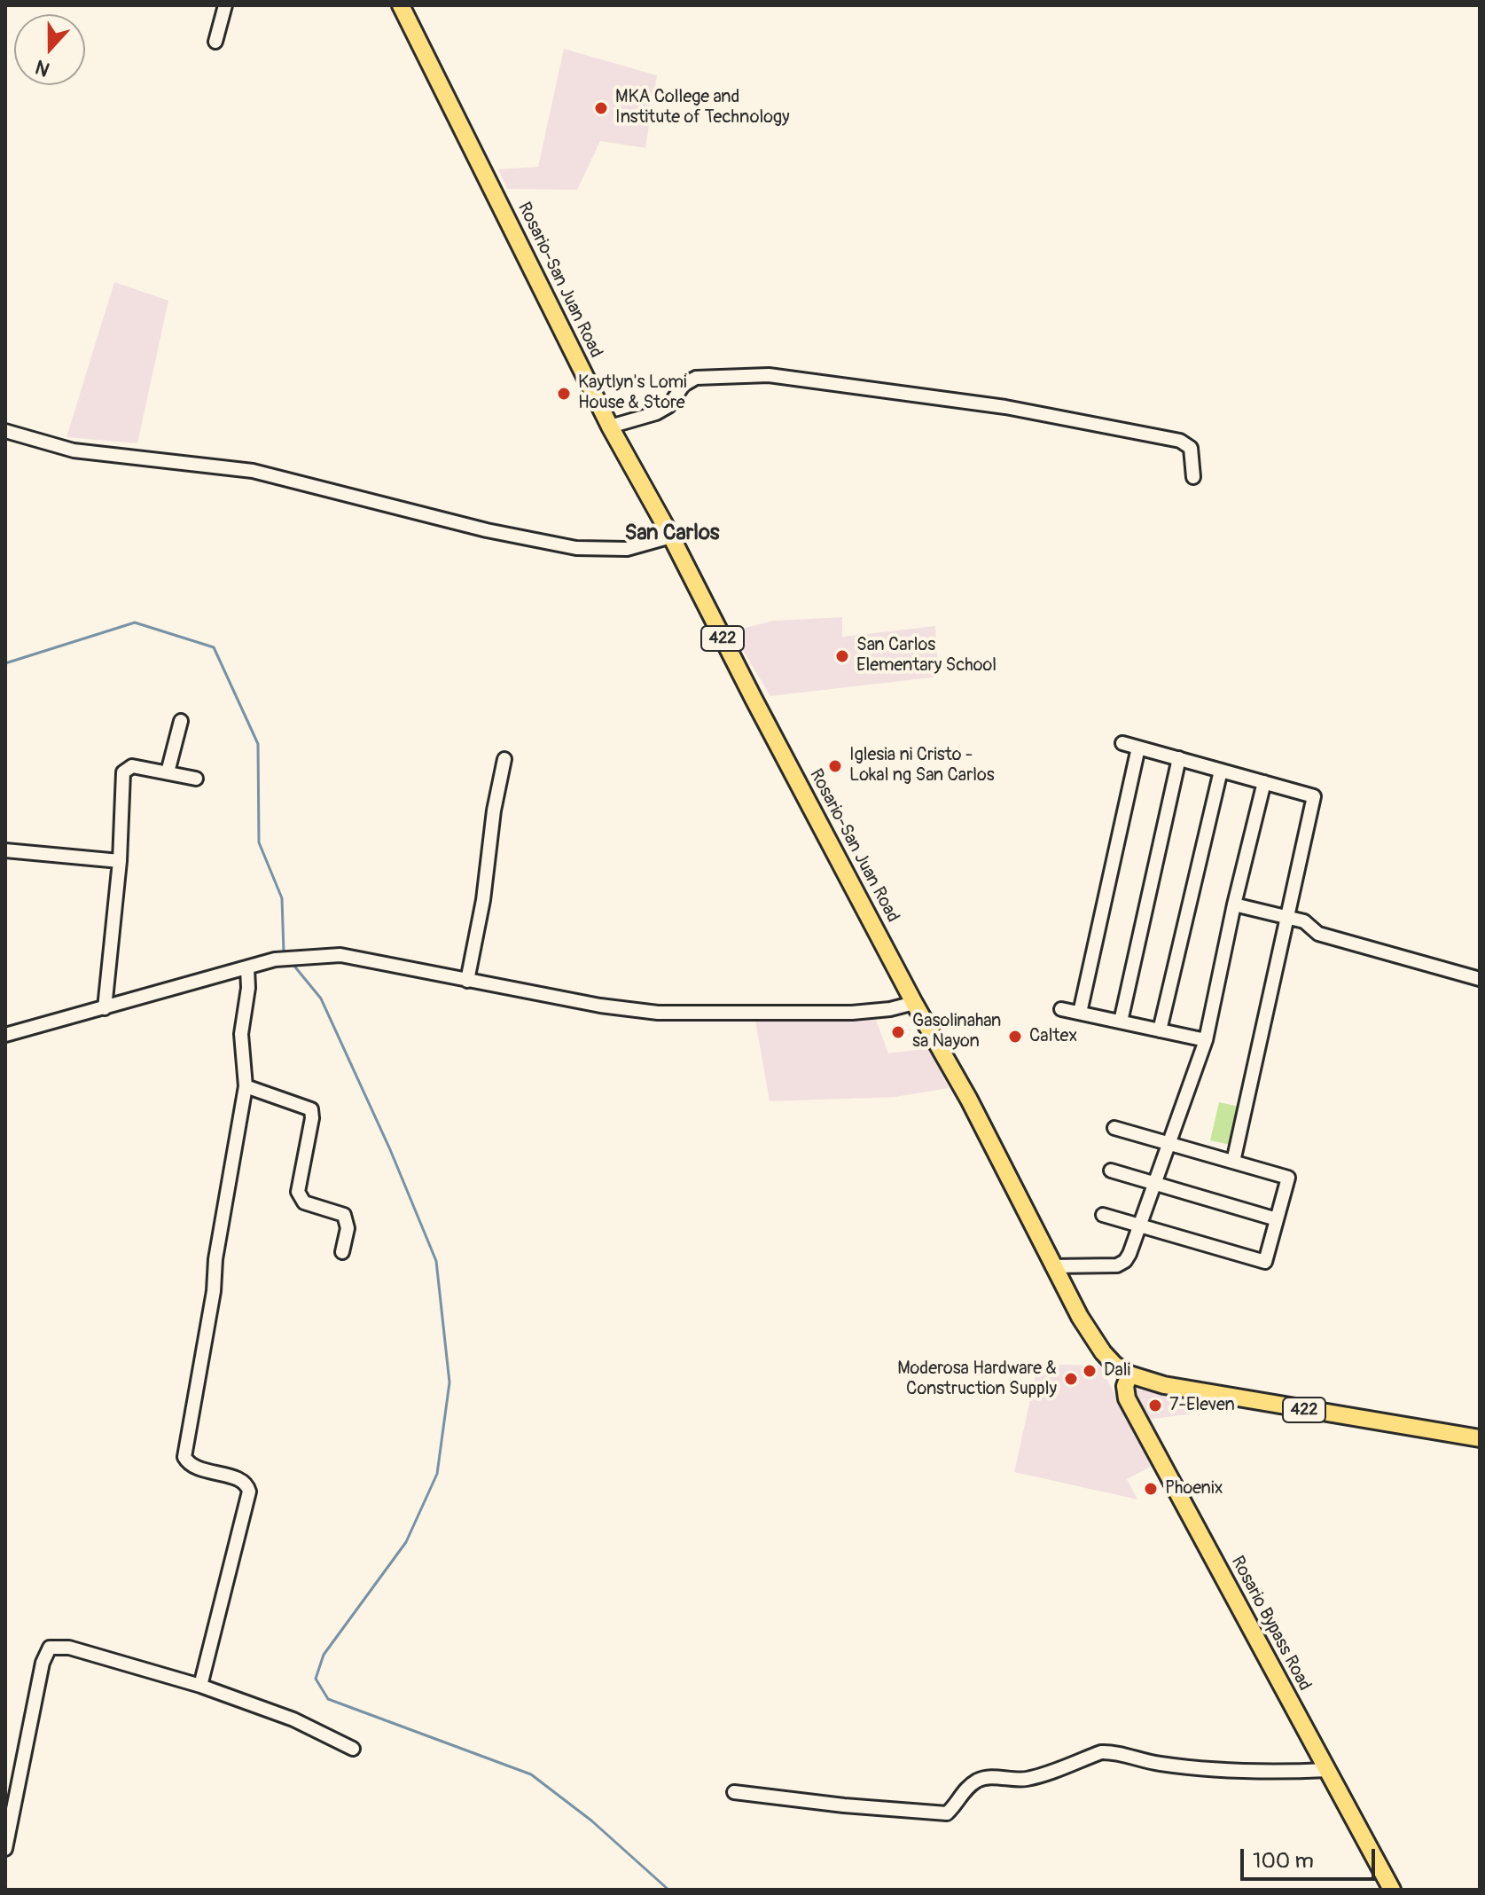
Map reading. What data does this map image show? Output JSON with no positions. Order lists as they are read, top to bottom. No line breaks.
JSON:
{"streets":{"main road":["Rosario-San Juan Road","422","Rosario Bypass Road"]},"crossings":[["Rosario-San Juan Road","Rosario Bypass Road"]],"districts":["San Carlos"],"places":["MKA College and Institute of Technology","Kaytlyn's Lomi House & Store","San Carlos Elementary School","Iglesia ni Cristo - Lokal ng San Carlos","Gasolinahan sa Nayon","Caltex","Dali","Moderosa Hardware & Construction Supply","7-Eleven","Phoenix"],"scale_bar":"100 m","north":"bottom"}
